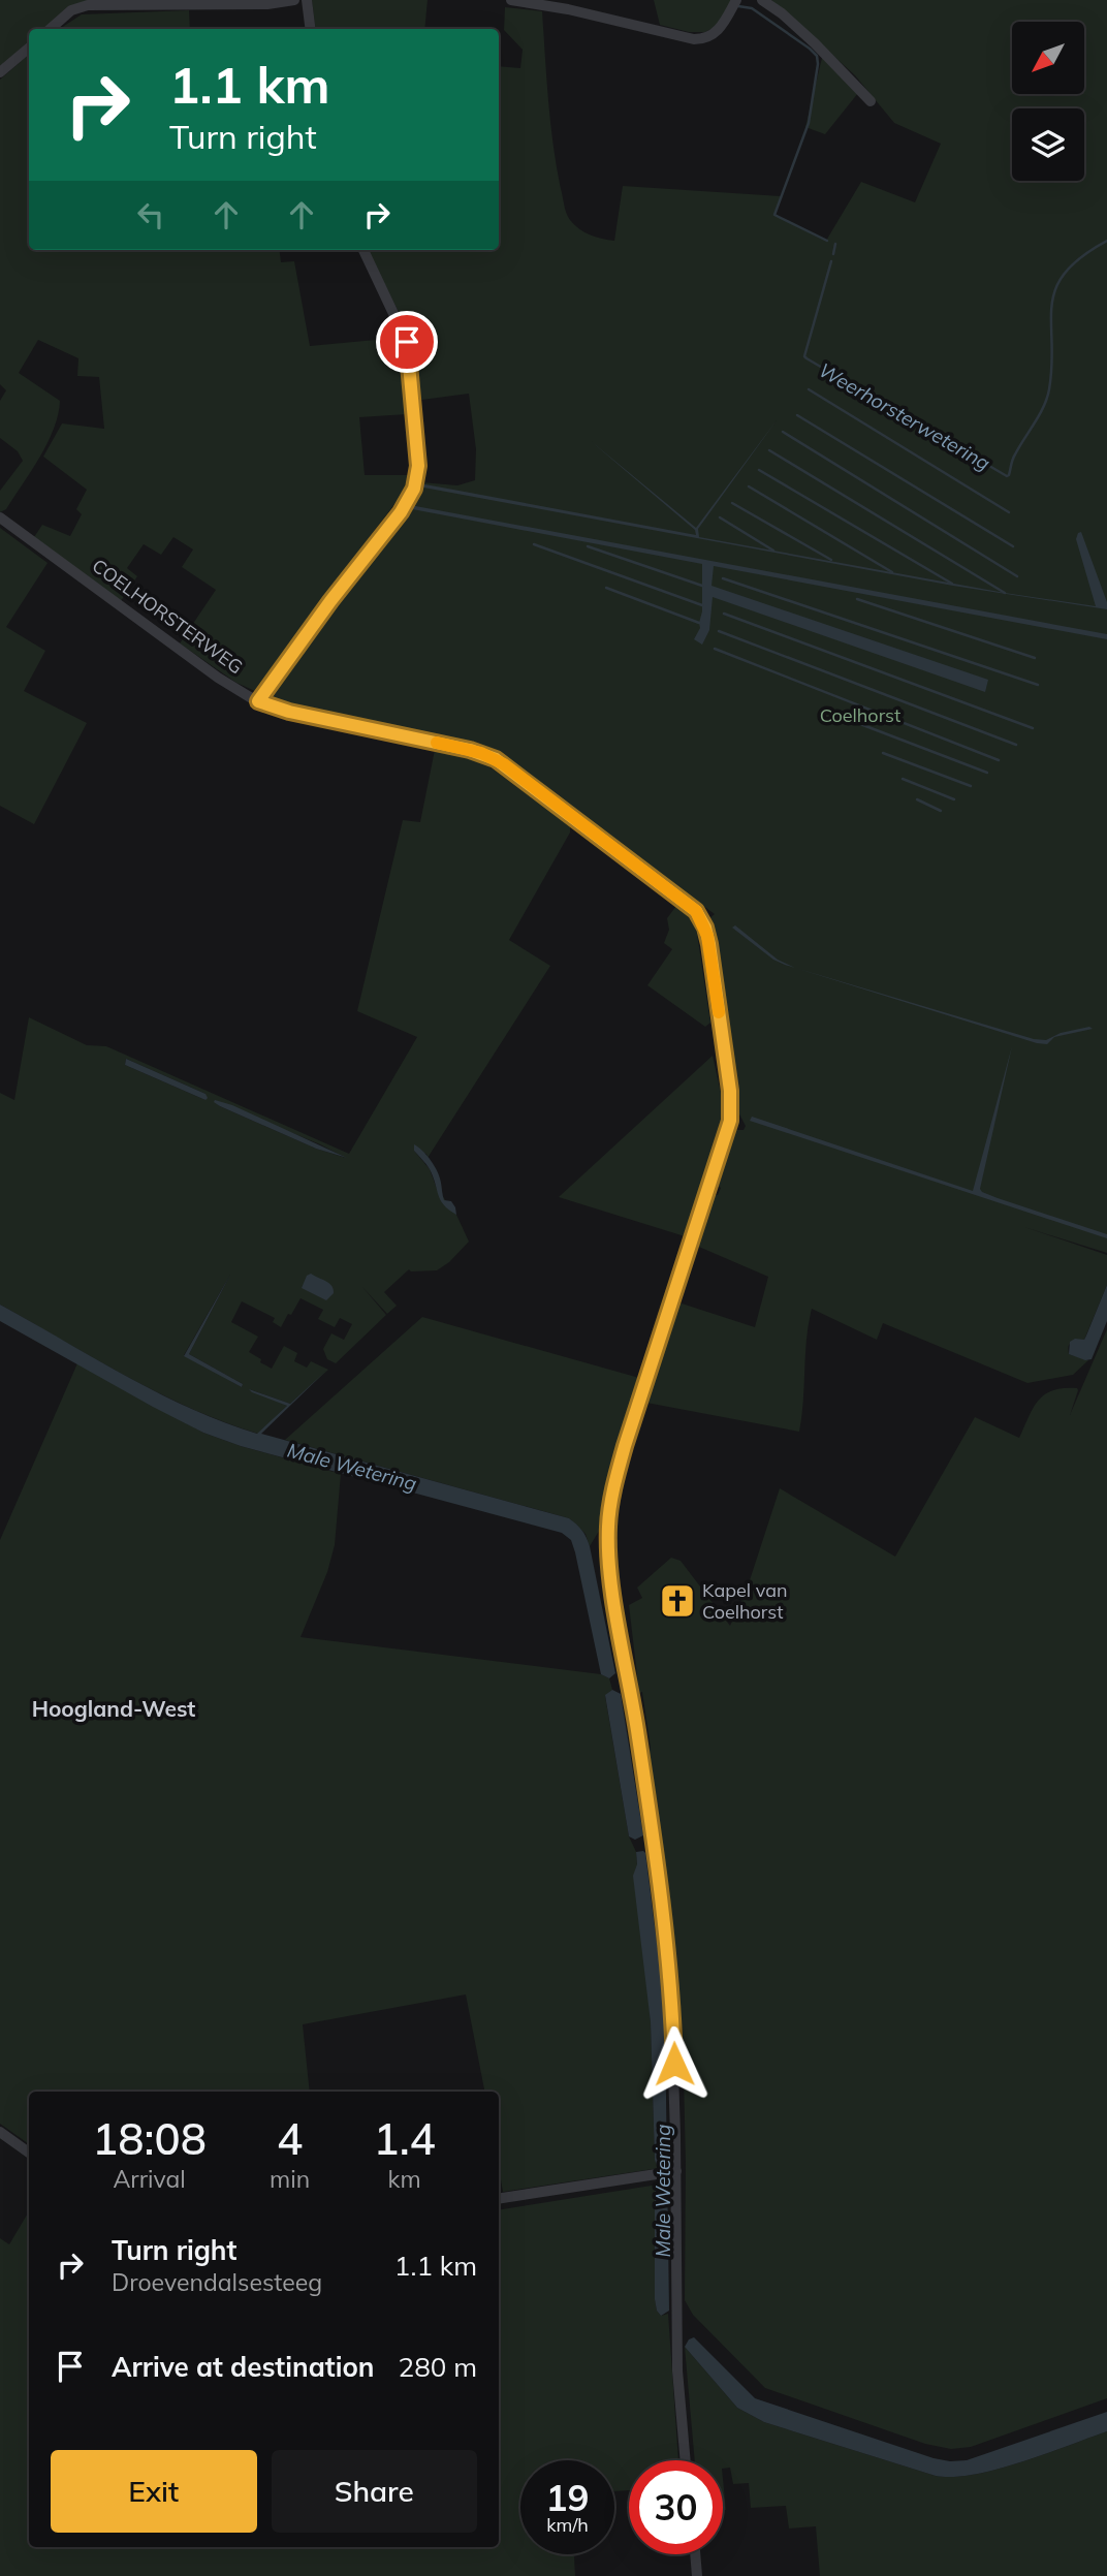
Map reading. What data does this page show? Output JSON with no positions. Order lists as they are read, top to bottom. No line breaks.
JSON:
{"streets":{"street":["COELHORSTERWEG"]},"districts":["Hoogland-West"],"water":["Weerhorsterwetering","Male Wetering"],"parks":["Coelhorst"],"places":{"church":["Kapel van Coelhorst"]},"north":"bottom left","page":{"turn":["1.1 km","Turn right"],"eta":["18:08","Arrival","4","min","1.4","km"],"list":[{"name":"Turn right","note":"Droevendalsesteeg","value":"1.1 km"},{"name":"Arrive at destination","value":"280 m"}],"buttons":["Exit","Share"],"speed":"19 km/h","limit":"30"}}
